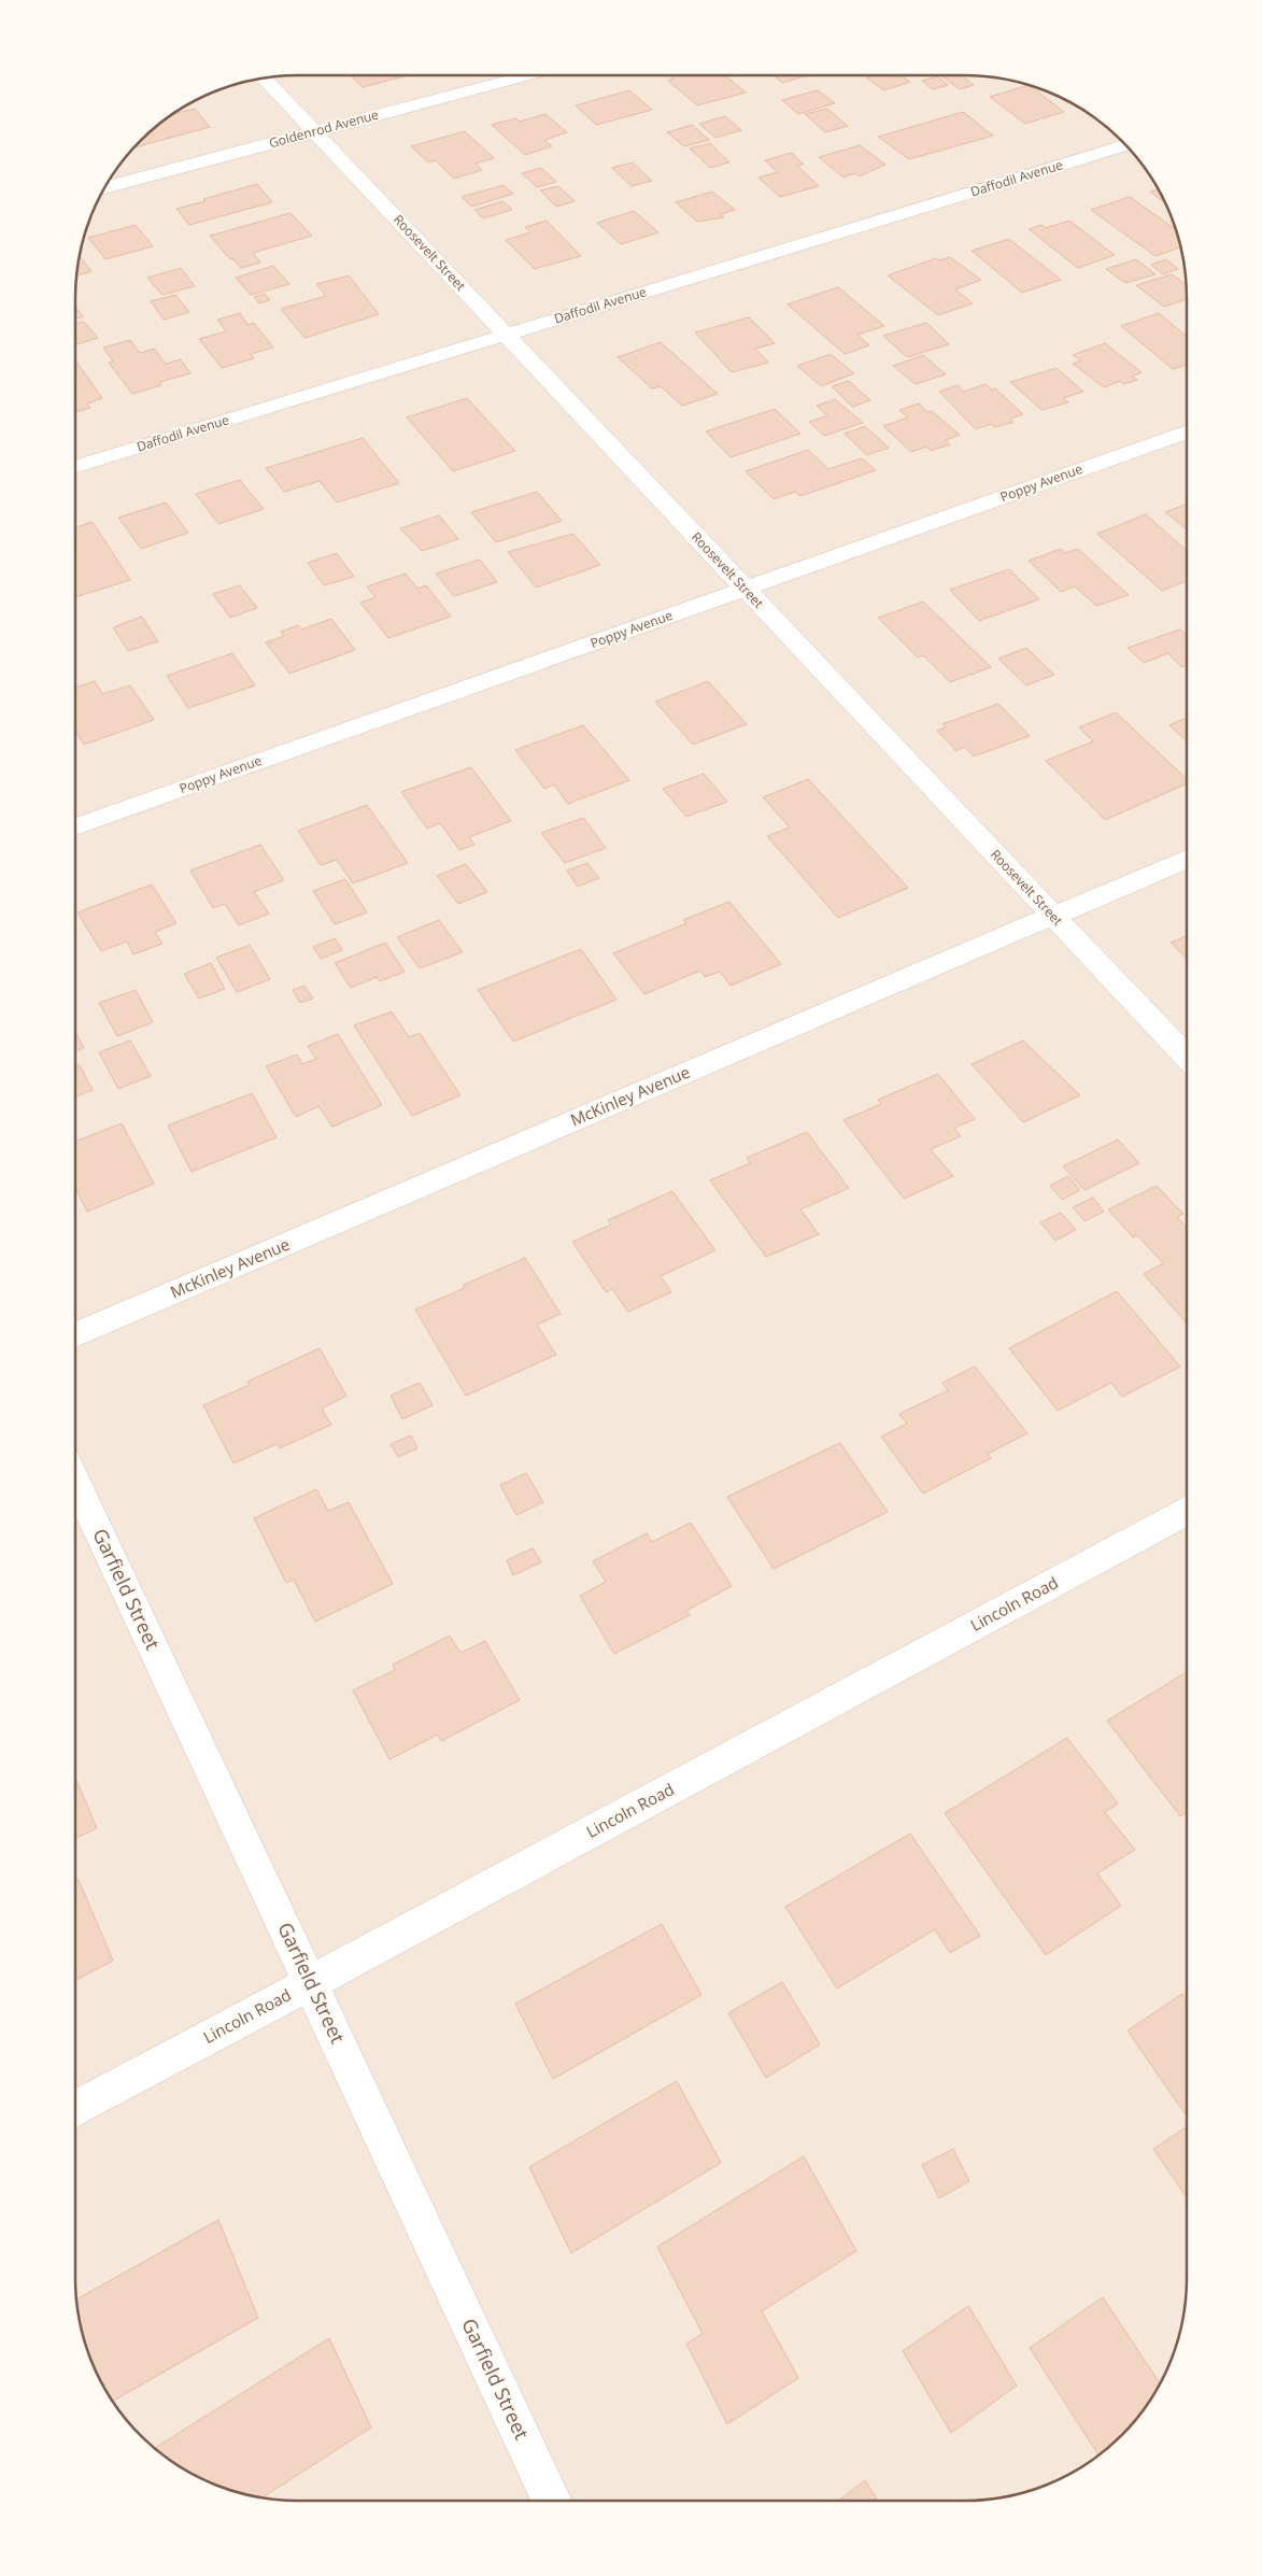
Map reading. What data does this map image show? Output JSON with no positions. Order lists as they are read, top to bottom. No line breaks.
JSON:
{"streets":{"street":["Goldenrod Avenue","Daffodil Avenue","Roosevelt Street","Poppy Avenue","McKinley Avenue","Garfield Street","Lincoln Road"]},"crossings":[["Goldenrod Avenue","Roosevelt Street"],["Daffodil Avenue","Roosevelt Street"],["Roosevelt Street","Poppy Avenue"],["Roosevelt Street","McKinley Avenue"],["Garfield Street","Lincoln Road"]]}
